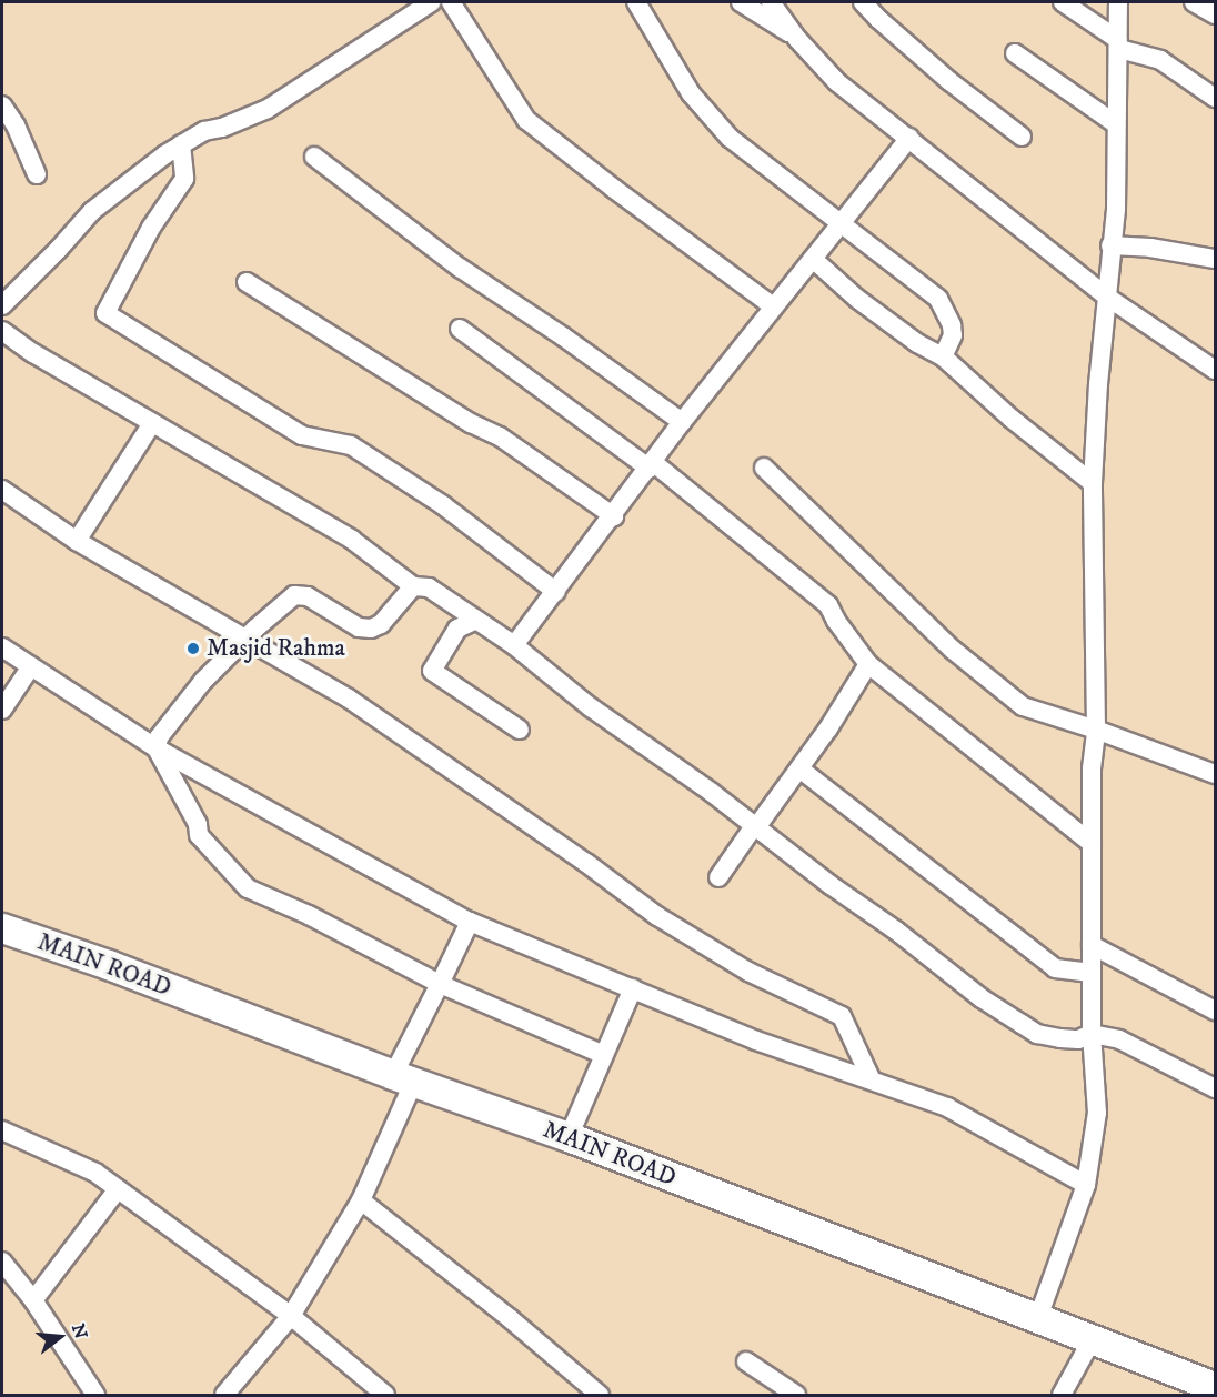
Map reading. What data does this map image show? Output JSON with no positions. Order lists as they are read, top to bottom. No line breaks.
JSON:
{"streets":{"main road":["MAIN ROAD"]},"places":["Masjid Rahma"],"north":"right"}
